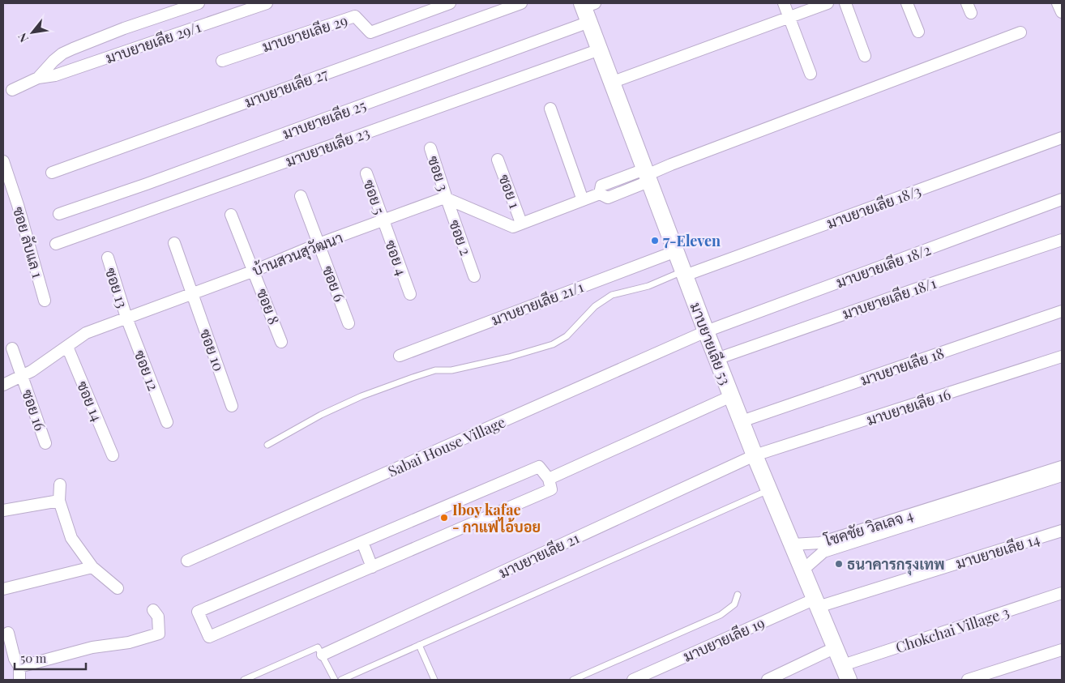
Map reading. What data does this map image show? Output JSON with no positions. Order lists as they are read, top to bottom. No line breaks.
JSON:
{"streets":{"street":["มาบยายเลีย 29","มาบยายเลีย 29/1","มาบยายเลีย 27","มาบยายเลีย 25","มาบยายเลีย 23","ซอย 3","ซอย 1","ซอย 5","มาบยายเลีย 18/3","ซอย 2","ซอย ลับแล 1","บ้านสวนสุวัฒนา","ซอย 4","มาบยายเลีย 18/2","ซอย 6","ซอย 13","มาบยายเลีย 18/1","มาบยายเลีย 21/1","ซอย 8","มาบยายเลีย 53","ซอย 10","มาบยายเลีย 18","ซอย 12","ซอย 14","มาบยายเลีย 16","ซอย 16","Sabai House Village","โชคชัย วิลเลจ 4","มาบยายเลีย 14","มาบยายเลีย 21","Chokchai Village 3","มาบยายเลีย 19"]},"crossings":[["มาบยายเลีย 25","มาบยายเลีย 53"],["มาบยายเลีย 23","มาบยายเลีย 53"],["ซอย 3","ซอย 2"],["ซอย 3","บ้านสวนสุวัฒนา"],["ซอย 5","บ้านสวนสุวัฒนา"],["ซอย 5","ซอย 4"],["มาบยายเลีย 18/3","มาบยายเลีย 53"],["ซอย 2","บ้านสวนสุวัฒนา"],["บ้านสวนสุวัฒนา","ซอย 4"],["บ้านสวนสุวัฒนา","ซอย 6"],["บ้านสวนสุวัฒนา","ซอย 13"],["บ้านสวนสุวัฒนา","ซอย 8"],["บ้านสวนสุวัฒนา","ซอย 10"],["บ้านสวนสุวัฒนา","ซอย 12"],["บ้านสวนสุวัฒนา","ซอย 14"],["บ้านสวนสุวัฒนา","ซอย 16"],["มาบยายเลีย 18/2","มาบยายเลีย 53"],["มาบยายเลีย 18/2","Sabai House Village"],["ซอย 13","ซอย 12"],["มาบยายเลีย 18/1","มาบยายเลีย 53"],["มาบยายเลีย 21/1","มาบยายเลีย 53"],["มาบยายเลีย 53","มาบยายเลีย 18"],["มาบยายเลีย 53","มาบยายเลีย 16"],["มาบยายเลีย 53","Sabai House Village"],["มาบยายเลีย 53","โชคชัย วิลเลจ 4"],["มาบยายเลีย 53","มาบยายเลีย 14"],["มาบยายเลีย 53","มาบยายเลีย 21"],["มาบยายเลีย 53","Chokchai Village 3"],["มาบยายเลีย 53","มาบยายเลีย 19"],["มาบยายเลีย 16","มาบยายเลีย 21"],["มาบยายเลีย 14","มาบยายเลีย 19"]],"places":["7-Eleven","Iboy kafae - กาแฟไอ้บอย","ธนาคารกรุงเทพ"],"scale_bar":"50 m","north":"bottom left"}
